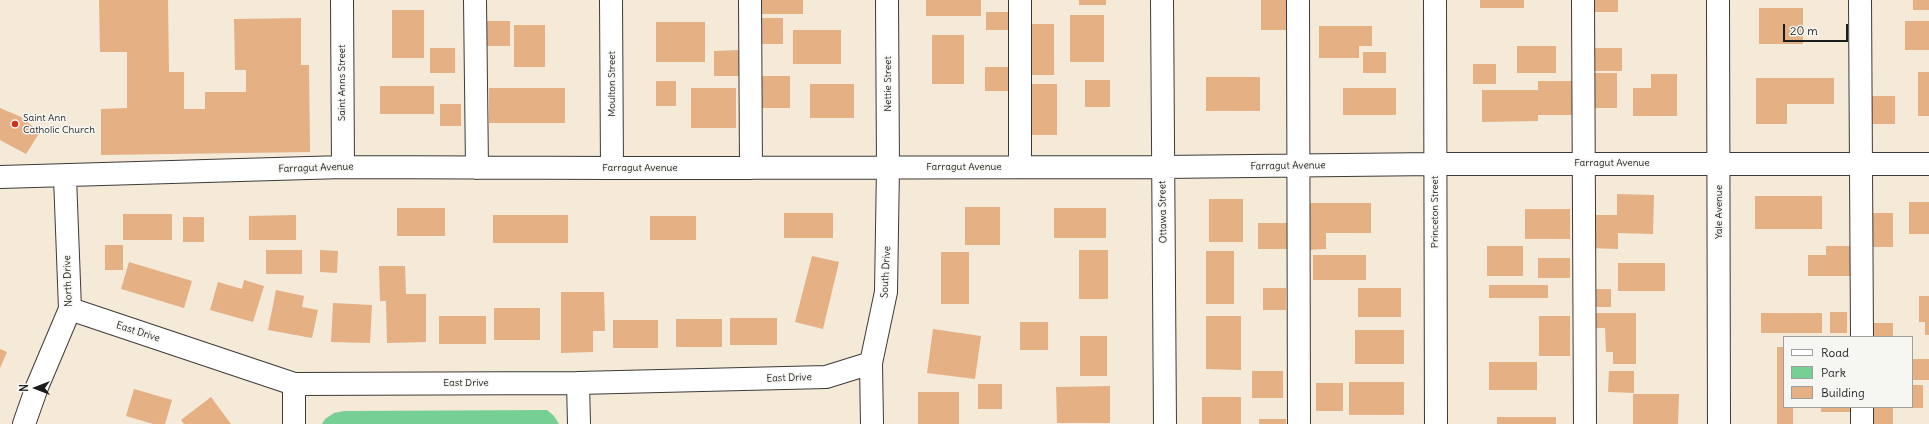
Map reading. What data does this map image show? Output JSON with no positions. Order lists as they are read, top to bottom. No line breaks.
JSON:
{"streets":{"street":["Saint Anns Street","Moulton Street","Nettie Street","Farragut Avenue","Ottawa Street","Princeton Street","Yale Avenue","South Drive","North Drive","East Drive"]},"crossings":[["Saint Anns Street","Farragut Avenue"],["Moulton Street","Farragut Avenue"],["Nettie Street","Farragut Avenue"],["Nettie Street","South Drive"],["Farragut Avenue","Ottawa Street"],["Farragut Avenue","Princeton Street"],["Farragut Avenue","Yale Avenue"],["Farragut Avenue","South Drive"],["Farragut Avenue","North Drive"],["South Drive","East Drive"],["North Drive","East Drive"]],"places":["Saint Ann Catholic Church"],"legend":["Road","Park","Building"],"scale_bar":"20 m","north":"left"}
